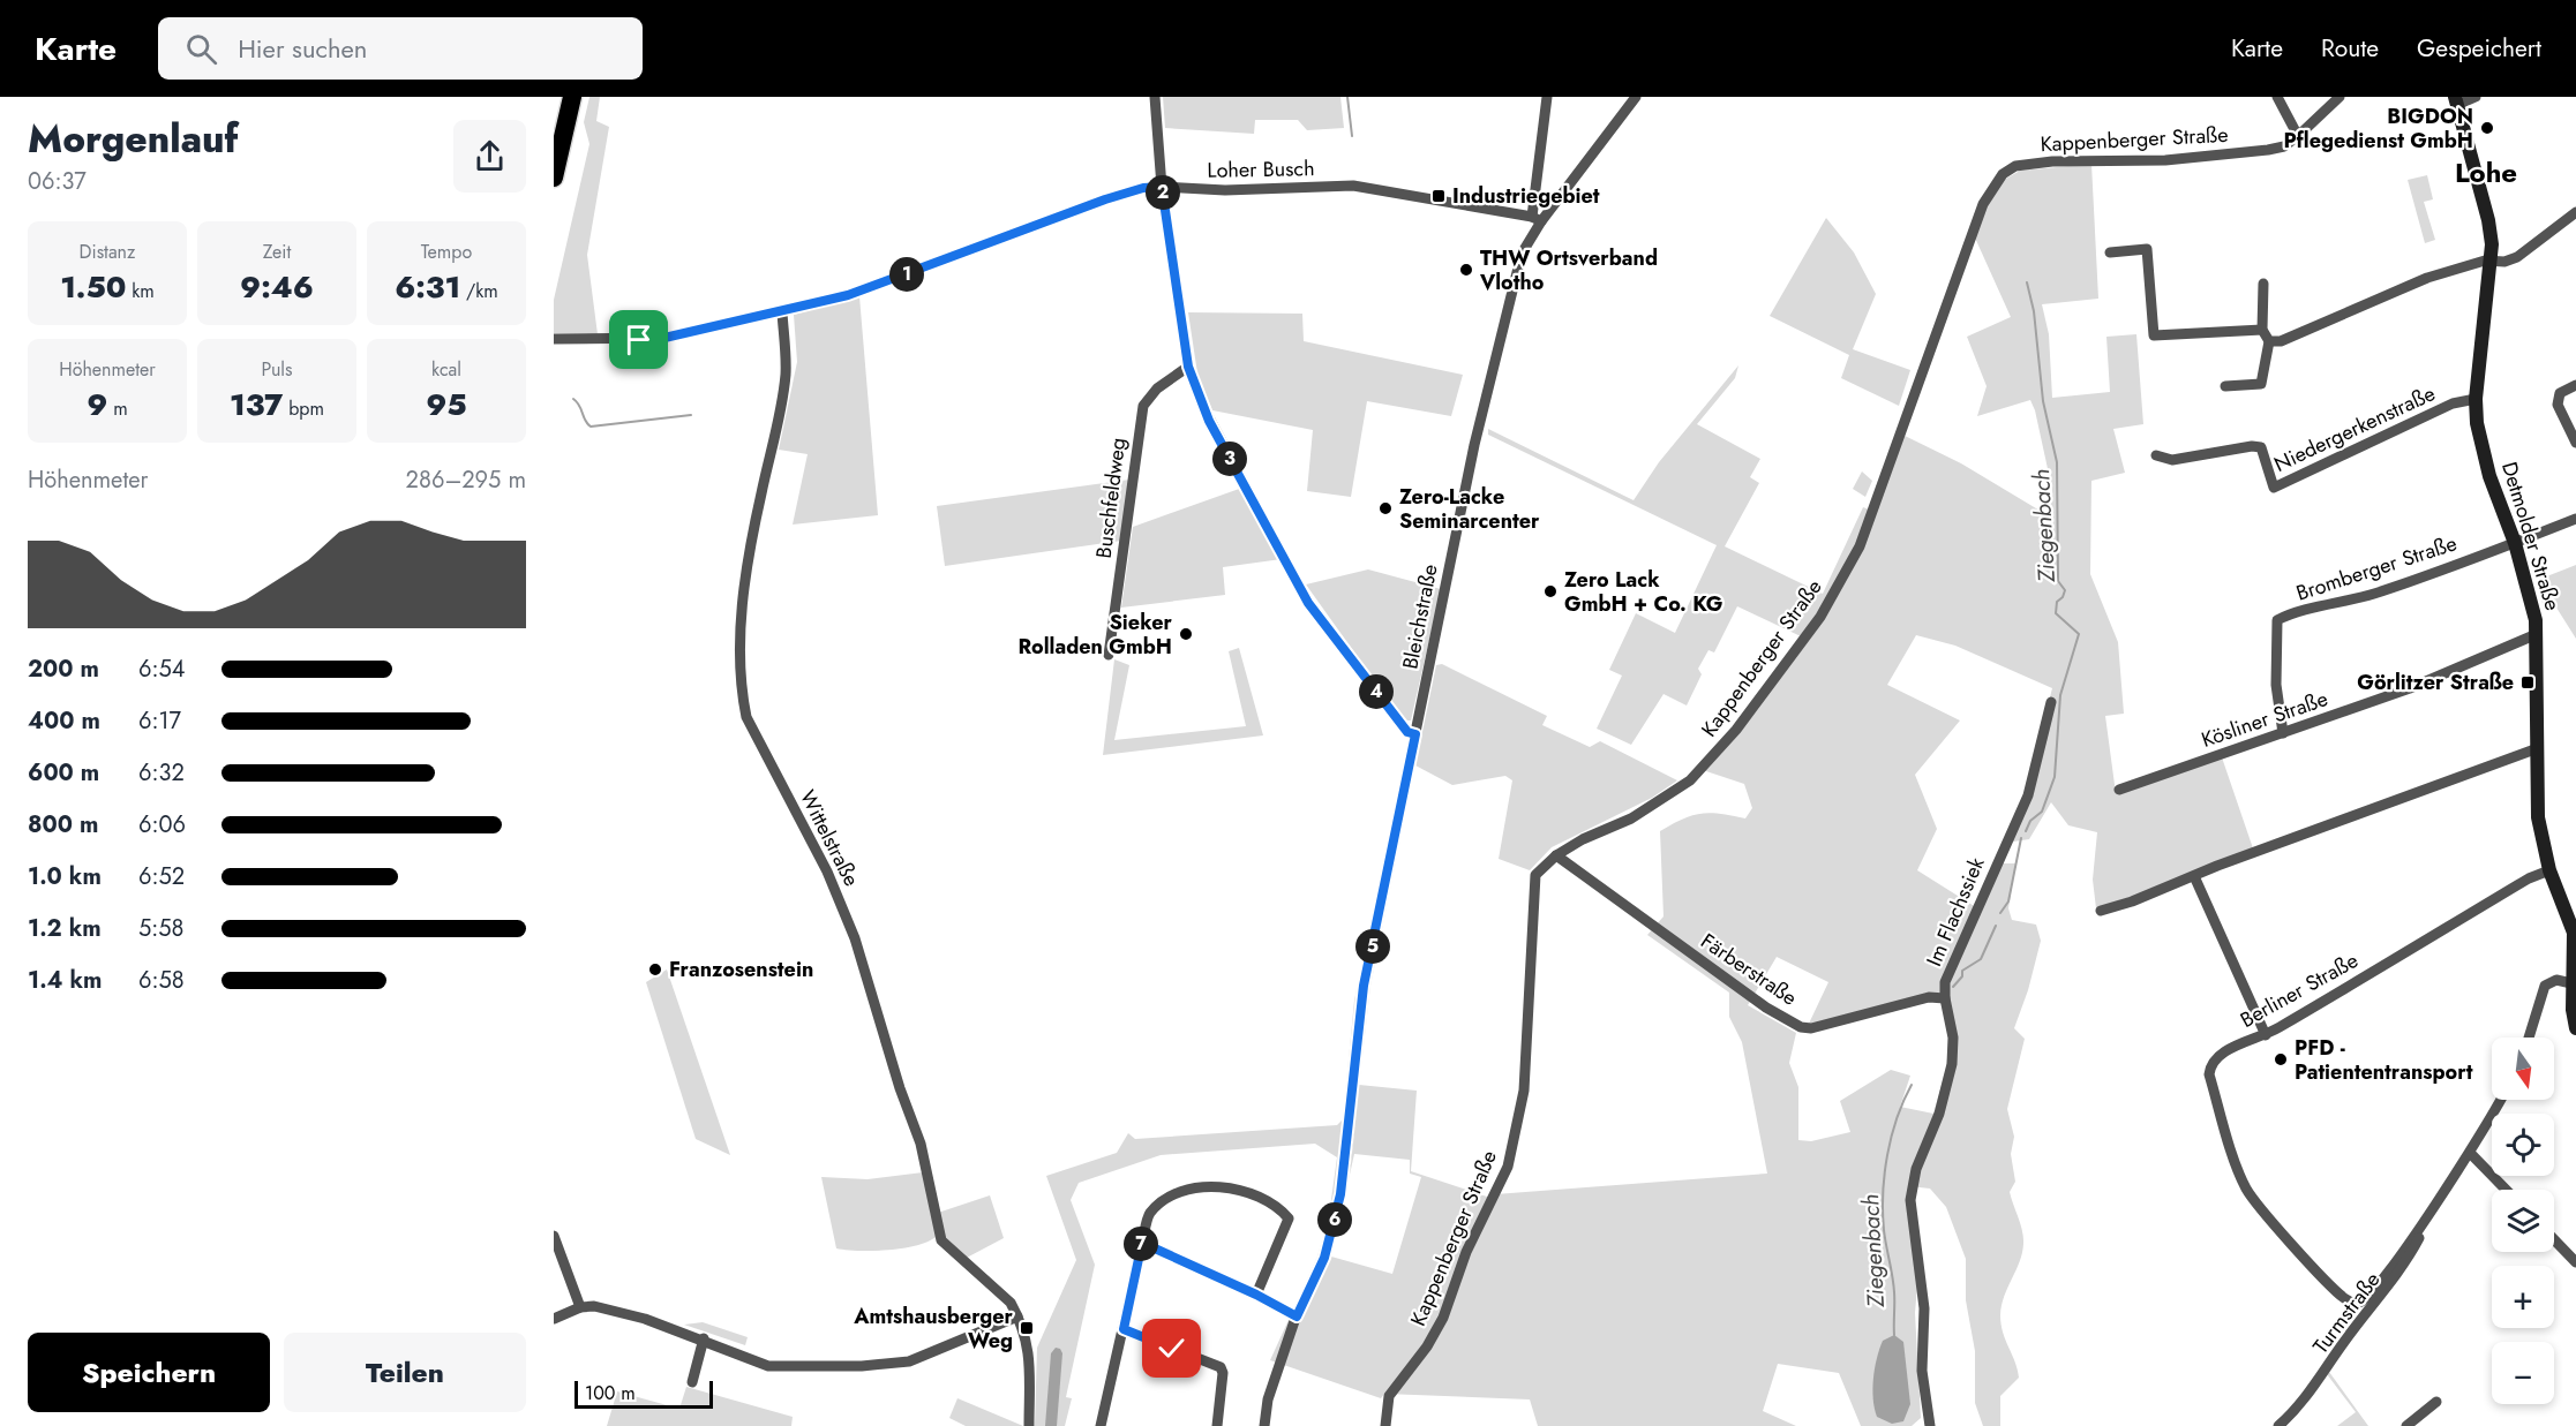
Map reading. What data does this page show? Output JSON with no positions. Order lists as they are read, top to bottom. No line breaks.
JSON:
{"streets":{"main road":["Detmolder Straße"],"street":["Kappenberger Straße","Loher Busch","Niedergerkenstraße","Buschfeldweg","Bromberger Straße","Bleichstraße","Kösliner Straße","Wittelstraße","Im Flachssiek","Färberstraße","Berliner Straße","Turmstraße"]},"crossings":[["Kappenberger Straße","Färberstraße"],["Loher Busch","Bleichstraße"],["Loher Busch","Wittelstraße"],["Niedergerkenstraße","Detmolder Straße"],["Detmolder Straße","Bromberger Straße"],["Detmolder Straße","Kösliner Straße"],["Detmolder Straße","Berliner Straße"],["Bromberger Straße","Kösliner Straße"],["Im Flachssiek","Färberstraße"],["Berliner Straße","Turmstraße"]],"districts":["Lohe"],"water":["Ziegenbach"],"places":{"other":["BIGDON Pflegedienst GmbH","THW Ortsverband Vlotho","Zero-Lacke Seminarcenter","Zero Lack GmbH + Co. KG","Sieker Rolladen GmbH","Franzosenstein","PFD - Patiententransport"],"transit":["Industriegebiet","Görlitzer Straße","Amtshausberger Weg"]},"scale_bar":"100 m","north":"bottom","page":{"header":"Karte","search":"Hier suchen","nav":["Karte","Route","Gespeichert"],"heading":["Morgenlauf","06:37"],"pins":["2","1","3","4","5","6","7"],"stats":[["Distanz","1.50 km"],["Zeit","9:46"],["Tempo","6:31 /km"],["Höhenmeter","9 m"],["Puls","137 bpm"],["kcal","95"]],"chart":["Höhenmeter","286–295 m"],"list":[{"name":"200 m","note":"6:54"},{"name":"400 m","note":"6:17"},{"name":"600 m","note":"6:32"},{"name":"800 m","note":"6:06"},{"name":"1.0 km","note":"6:52"},{"name":"1.2 km","note":"5:58"},{"name":"1.4 km","note":"6:58"}],"map_buttons":["+","−"],"buttons":["Speichern","Teilen"],"scale":"100 m"}}
